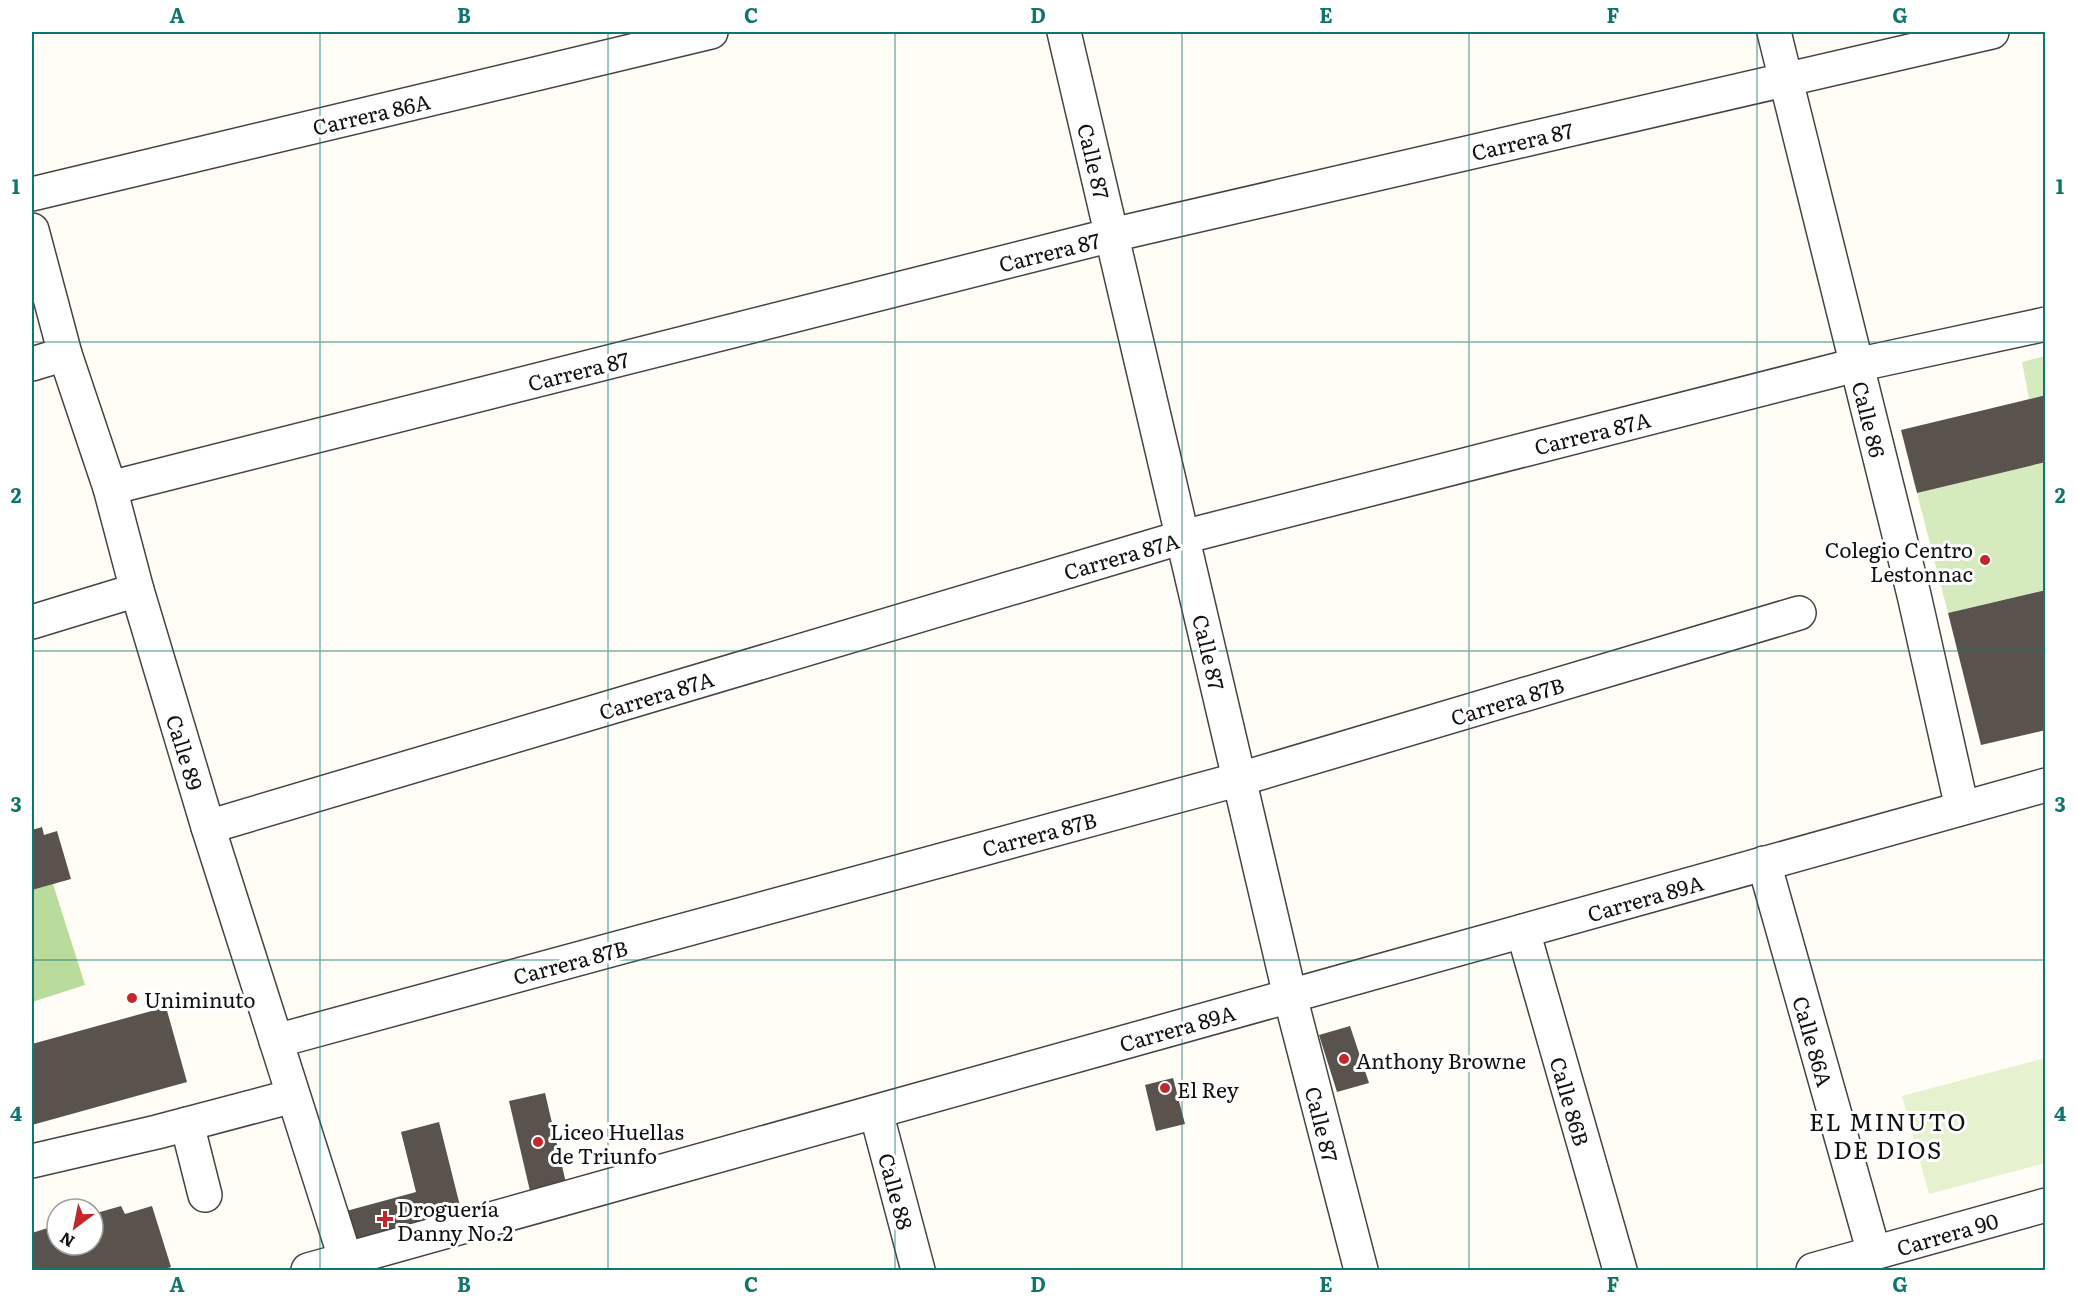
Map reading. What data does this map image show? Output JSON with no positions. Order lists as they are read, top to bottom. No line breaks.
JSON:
{"streets":{"street":["Carrera 86A","Carrera 87","Calle 87","Calle 86","Carrera 87A","Carrera 87B","Calle 89","Carrera 89A","Calle 86A","Calle 86B","Calle 88","Carrera 90"]},"crossings":[["Carrera 87","Calle 87"],["Carrera 87","Calle 86"],["Carrera 87","Calle 89"],["Calle 87","Carrera 87A"],["Calle 87","Carrera 87B"],["Calle 87","Carrera 89A"],["Calle 86","Carrera 87A"],["Calle 86","Carrera 89A"],["Carrera 87A","Calle 89"],["Carrera 87B","Calle 89"],["Calle 89","Carrera 89A"],["Carrera 89A","Calle 86A"],["Carrera 89A","Calle 86B"],["Carrera 89A","Calle 88"],["Calle 86A","Carrera 90"]],"districts":["EL MINUTO DE DIOS"],"places":{"other":["Colegio Centro Lestonnac","Uniminuto","Anthony Browne","El Rey","Liceo Huellas de Triunfo"],"health":["Droguería Danny No.2"]},"north":"bottom left","grid":{"columns":["A","B","C","D","E","F","G"],"rows":["1","2","3","4"]}}
